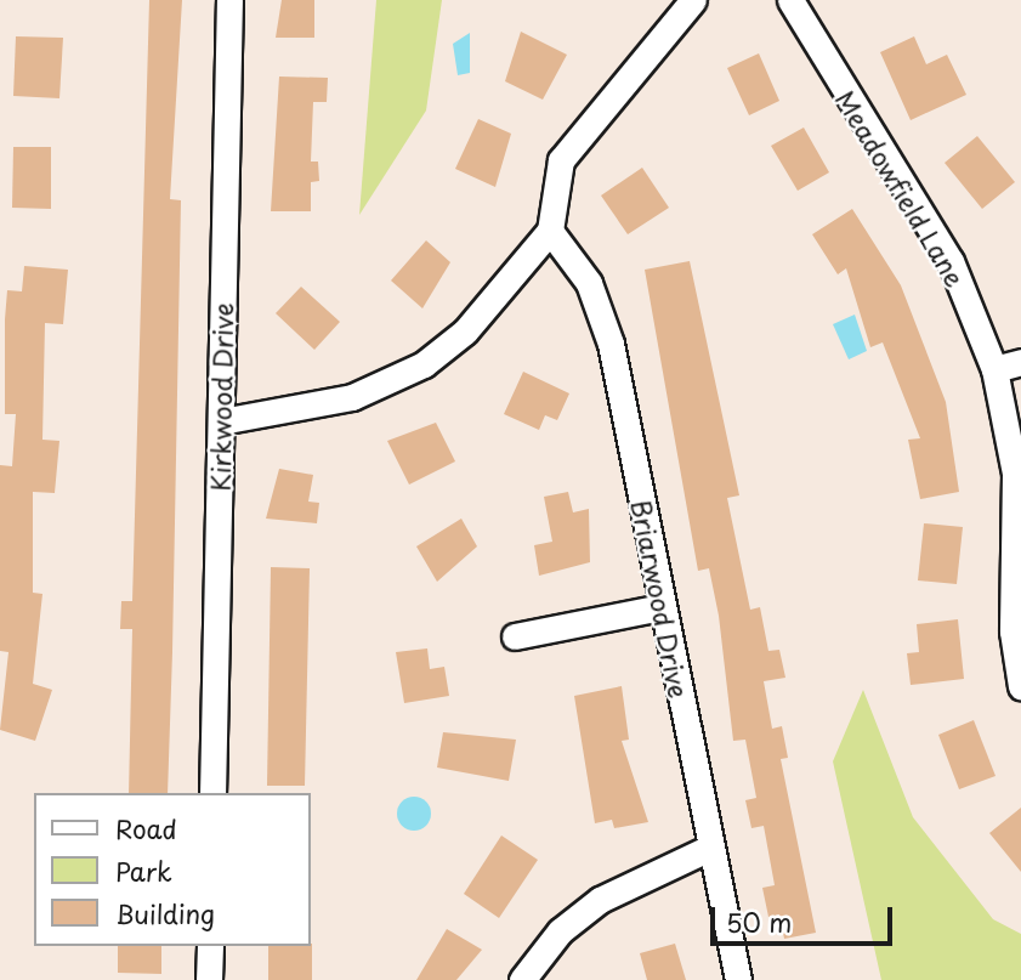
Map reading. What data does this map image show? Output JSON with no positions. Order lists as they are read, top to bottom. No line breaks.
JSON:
{"streets":{"street":["Meadowfield Lane","Kirkwood Drive","Briarwood Drive"]},"legend":["Road","Park","Building"],"scale_bar":"50 m"}
